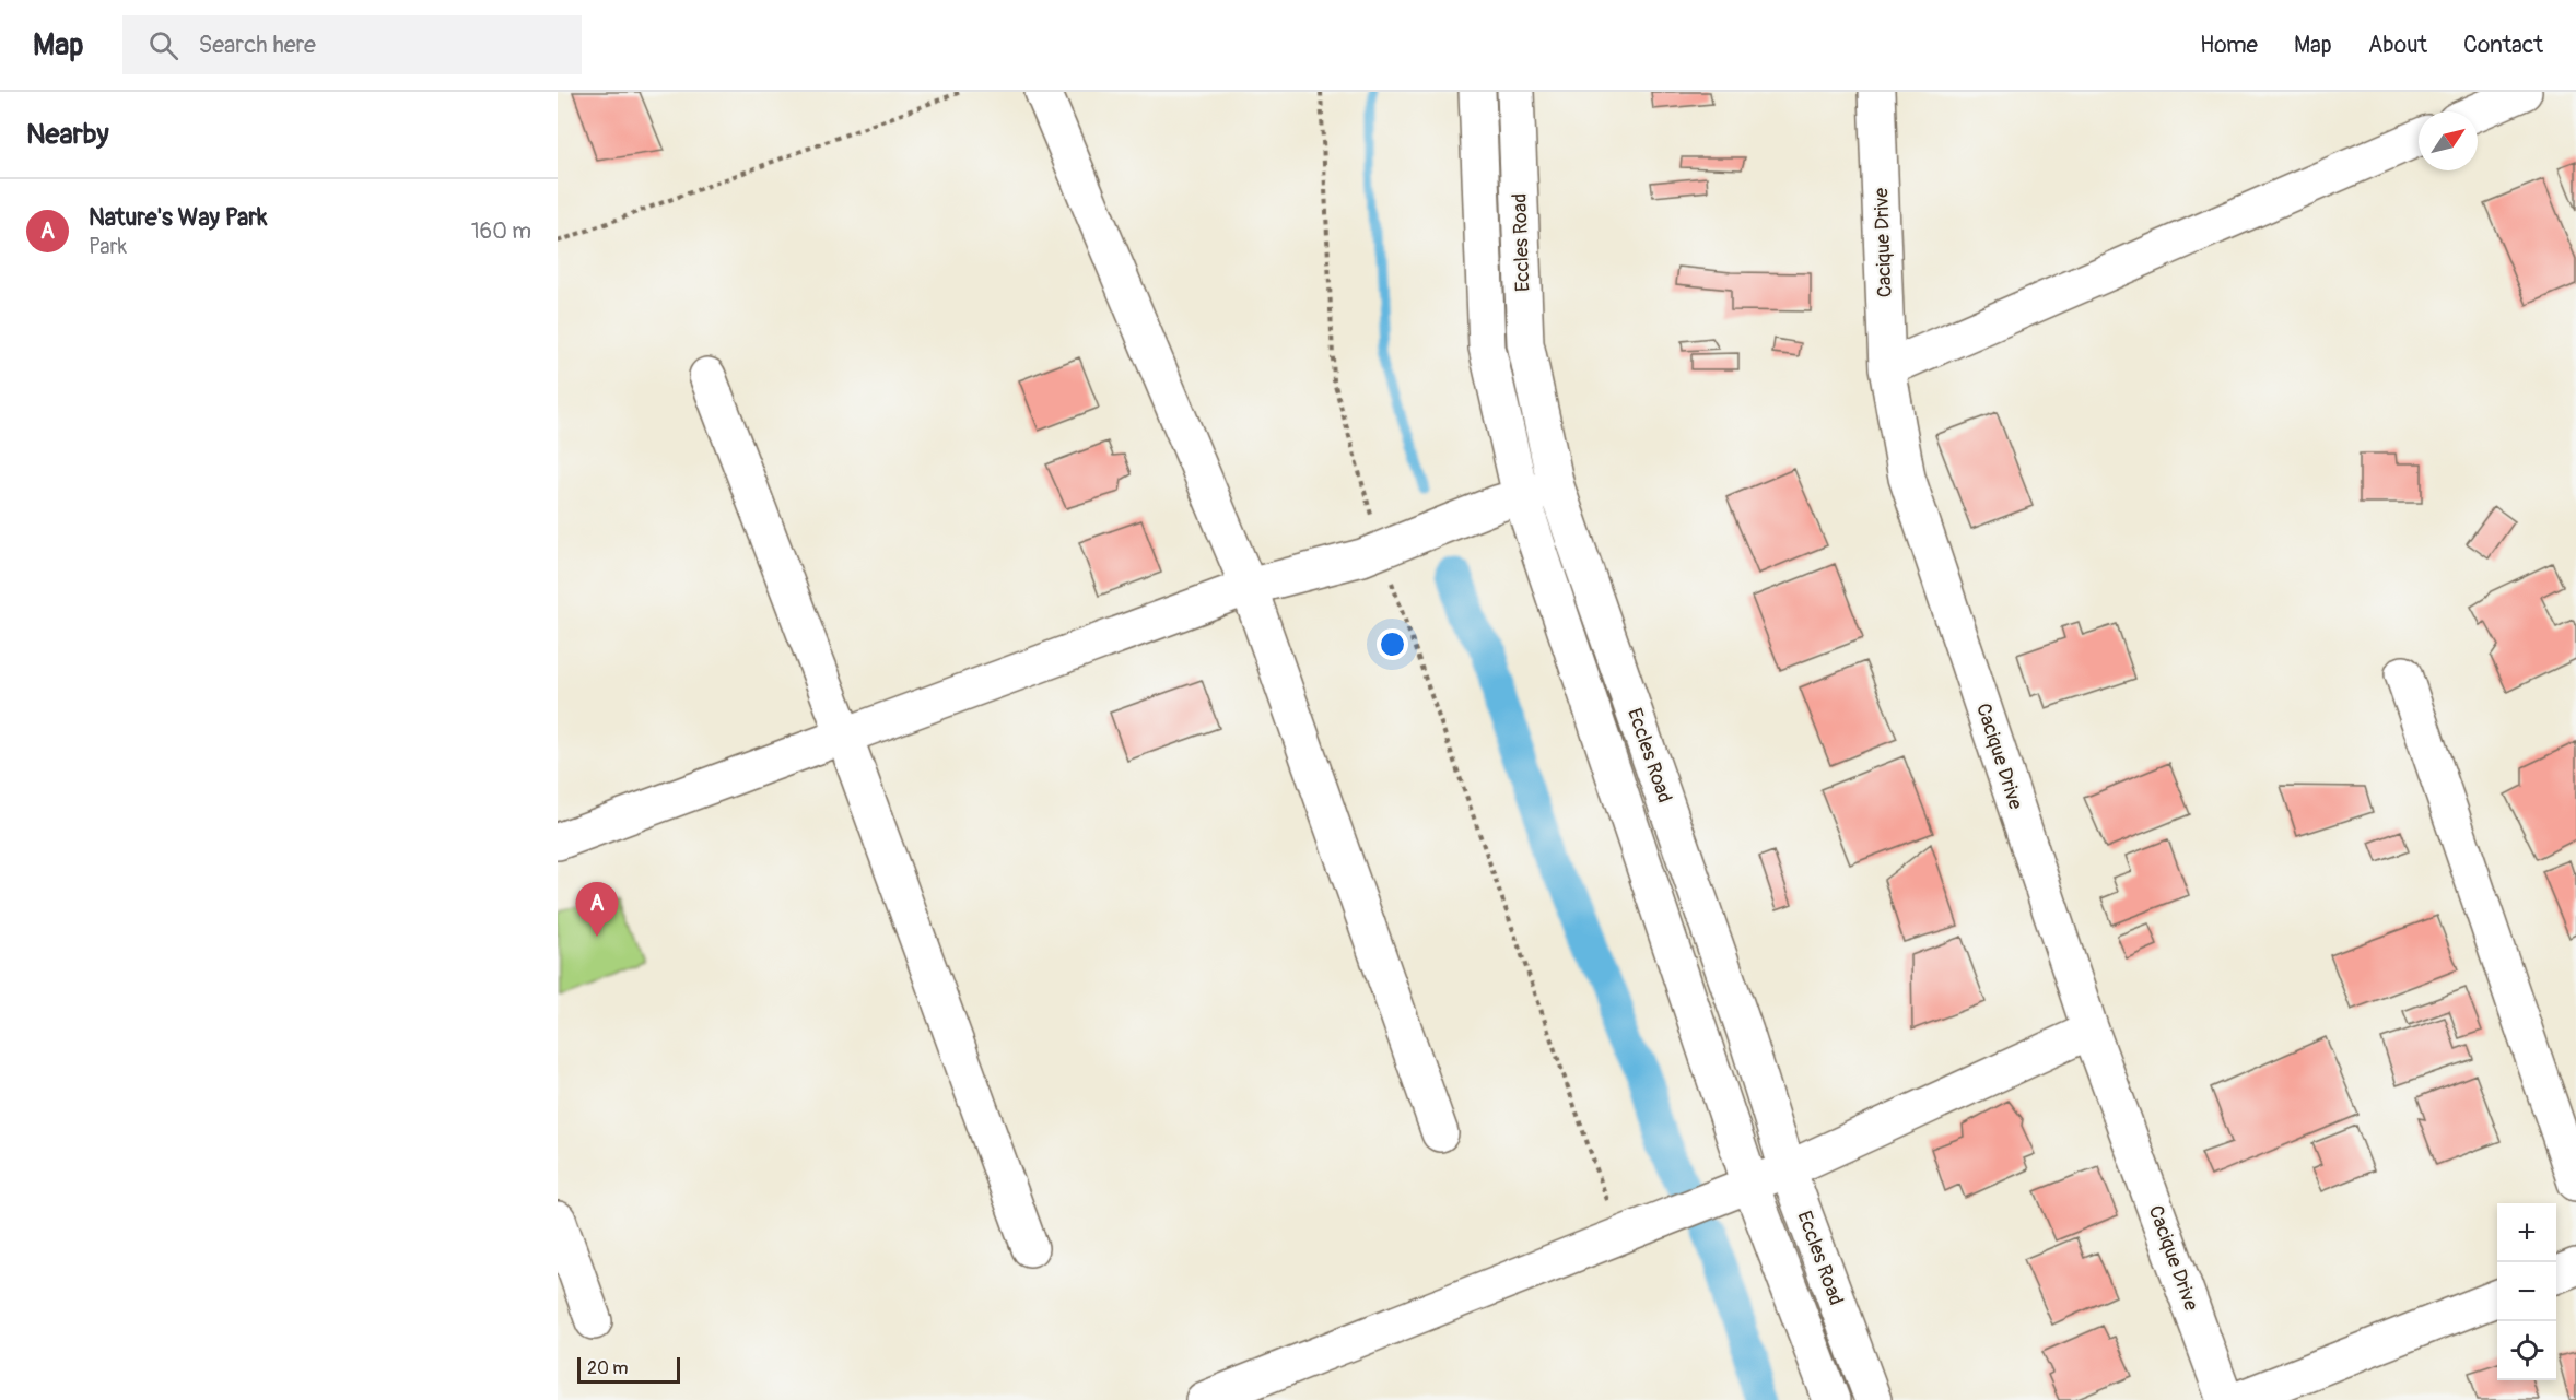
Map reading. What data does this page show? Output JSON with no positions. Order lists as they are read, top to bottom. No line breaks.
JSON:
{"streets":{"street":["Eccles Road","Cacique Drive"]},"scale_bar":"20 m","north":"top right","page":{"header":"Map","search":"Search here","nav":["Home","Map","About","Contact"],"heading":"Nearby","list":[{"mark":"A","name":"Nature's Way Park","note":"Park","value":"160 m"}],"pins":"A","map_buttons":["+","−"],"scale":"20 m"}}
